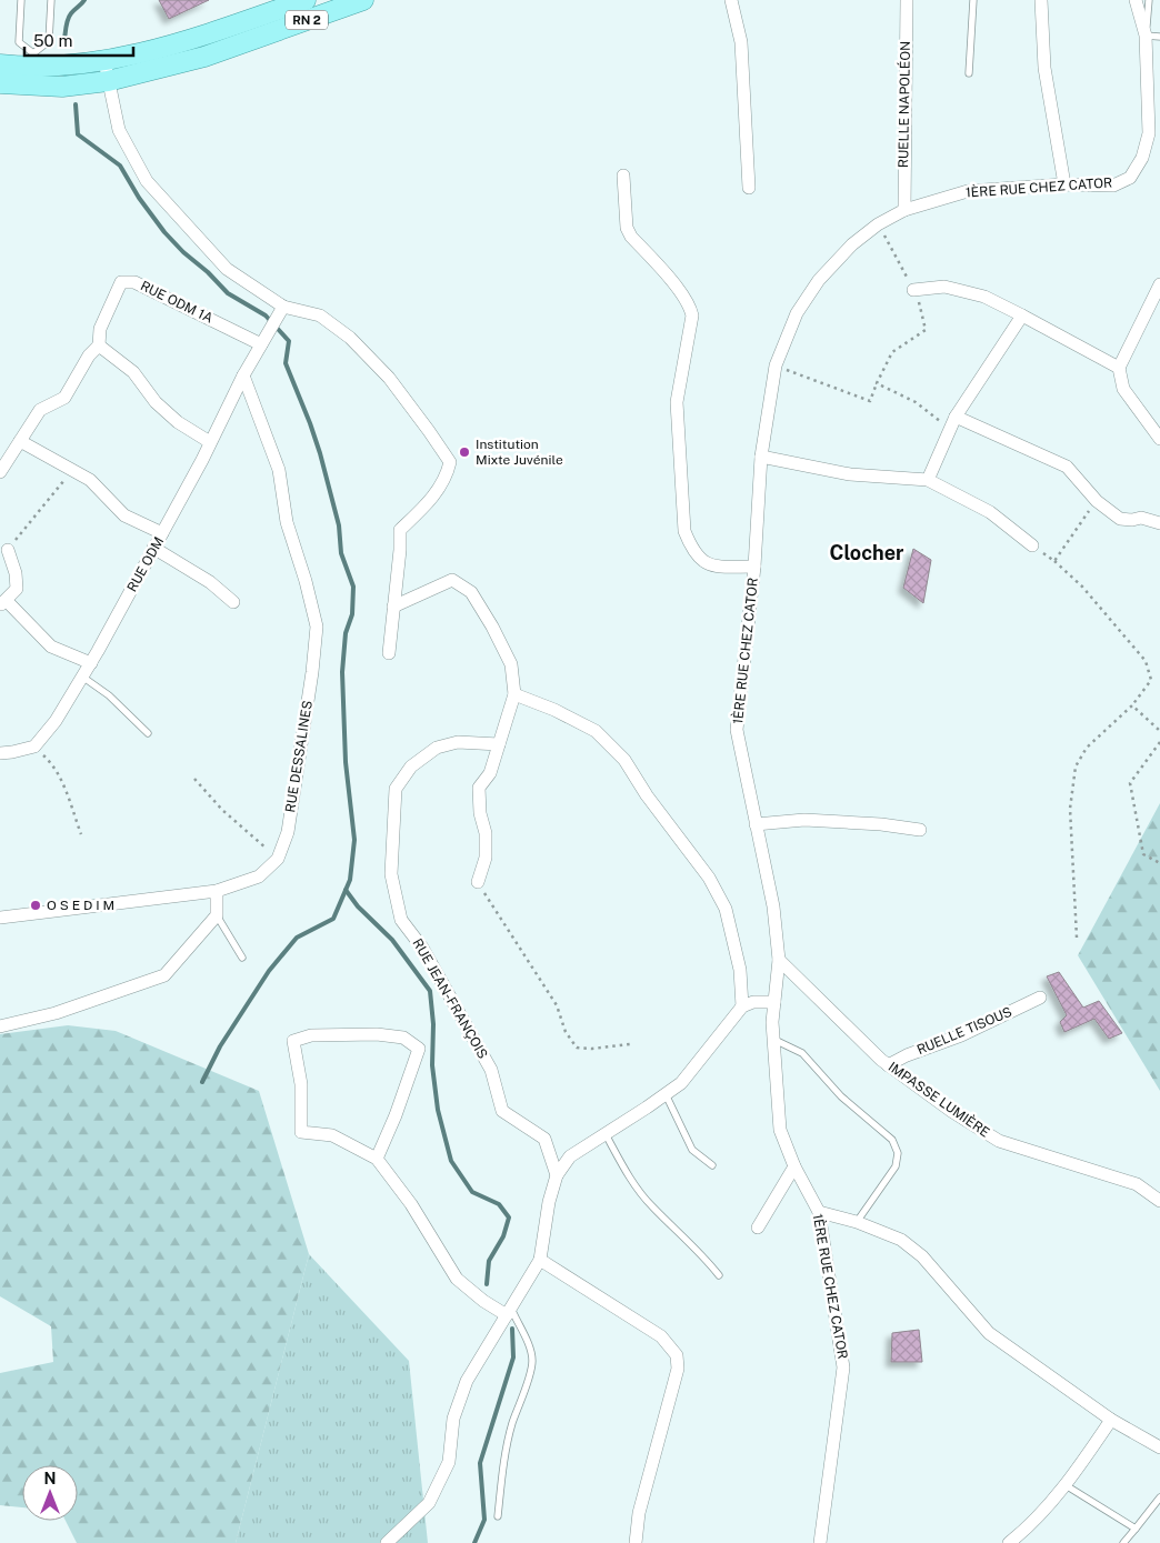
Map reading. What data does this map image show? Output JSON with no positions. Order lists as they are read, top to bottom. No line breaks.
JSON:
{"streets":{"main road":["RN 2"],"street":["RUELLE NAPOLÉON","1ÈRE RUE CHEZ CATOR","RUE ODM 1A","RUE ODM","RUE DESSALINES","RUE JEAN-FRANÇOIS","RUELLE TISOUS","IMPASSE LUMIÈRE"]},"crossings":[["RUELLE NAPOLÉON","1ÈRE RUE CHEZ CATOR"],["1ÈRE RUE CHEZ CATOR","IMPASSE LUMIÈRE"],["RUE ODM 1A","RUE ODM"],["RUE ODM","RUE DESSALINES"],["RUELLE TISOUS","IMPASSE LUMIÈRE"]],"districts":["Clocher"],"places":["Institution Mixte Juvénile","O S E D I M"],"scale_bar":"50 m","north":"top"}
